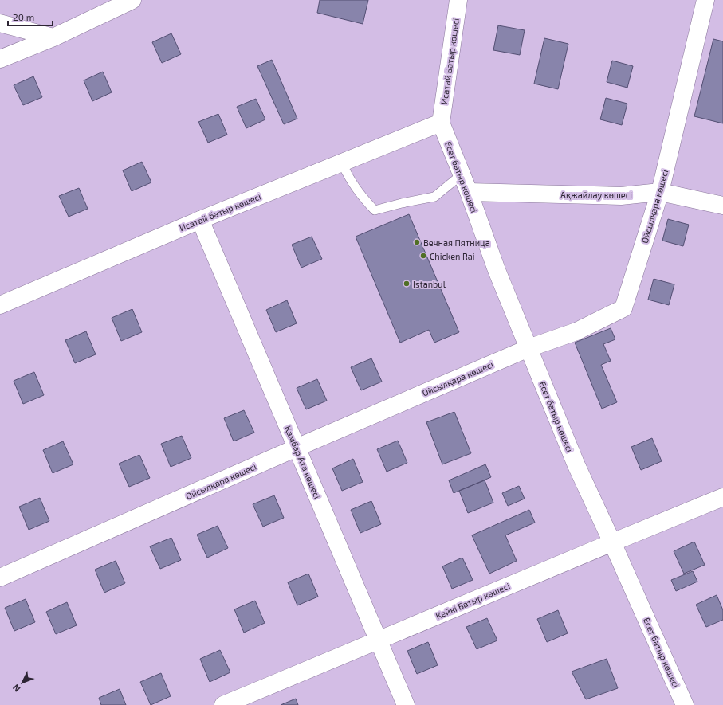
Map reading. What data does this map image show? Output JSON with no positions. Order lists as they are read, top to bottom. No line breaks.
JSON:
{"streets":{"street":["Исатай Батыр көшесі","Есет батыр көшесі","Ақжайлау көшесі","Ойсылқара көшесі","Исатай батыр көшесі","Қамбар Ата көшесі","Кейкі Батыр көшесі"]},"crossings":[["Исатай Батыр көшесі","Есет батыр көшесі"],["Исатай Батыр көшесі","Исатай батыр көшесі"],["Есет батыр көшесі","Ақжайлау көшесі"],["Есет батыр көшесі","Ойсылқара көшесі"],["Есет батыр көшесі","Исатай батыр көшесі"],["Есет батыр көшесі","Кейкі Батыр көшесі"],["Ақжайлау көшесі","Ойсылқара көшесі"],["Ойсылқара көшесі","Қамбар Ата көшесі"],["Исатай батыр көшесі","Қамбар Ата көшесі"],["Қамбар Ата көшесі","Кейкі Батыр көшесі"]],"places":["Вечная Пятница","Chicken Rai","Istanbul"],"scale_bar":"20 m","north":"bottom left"}
